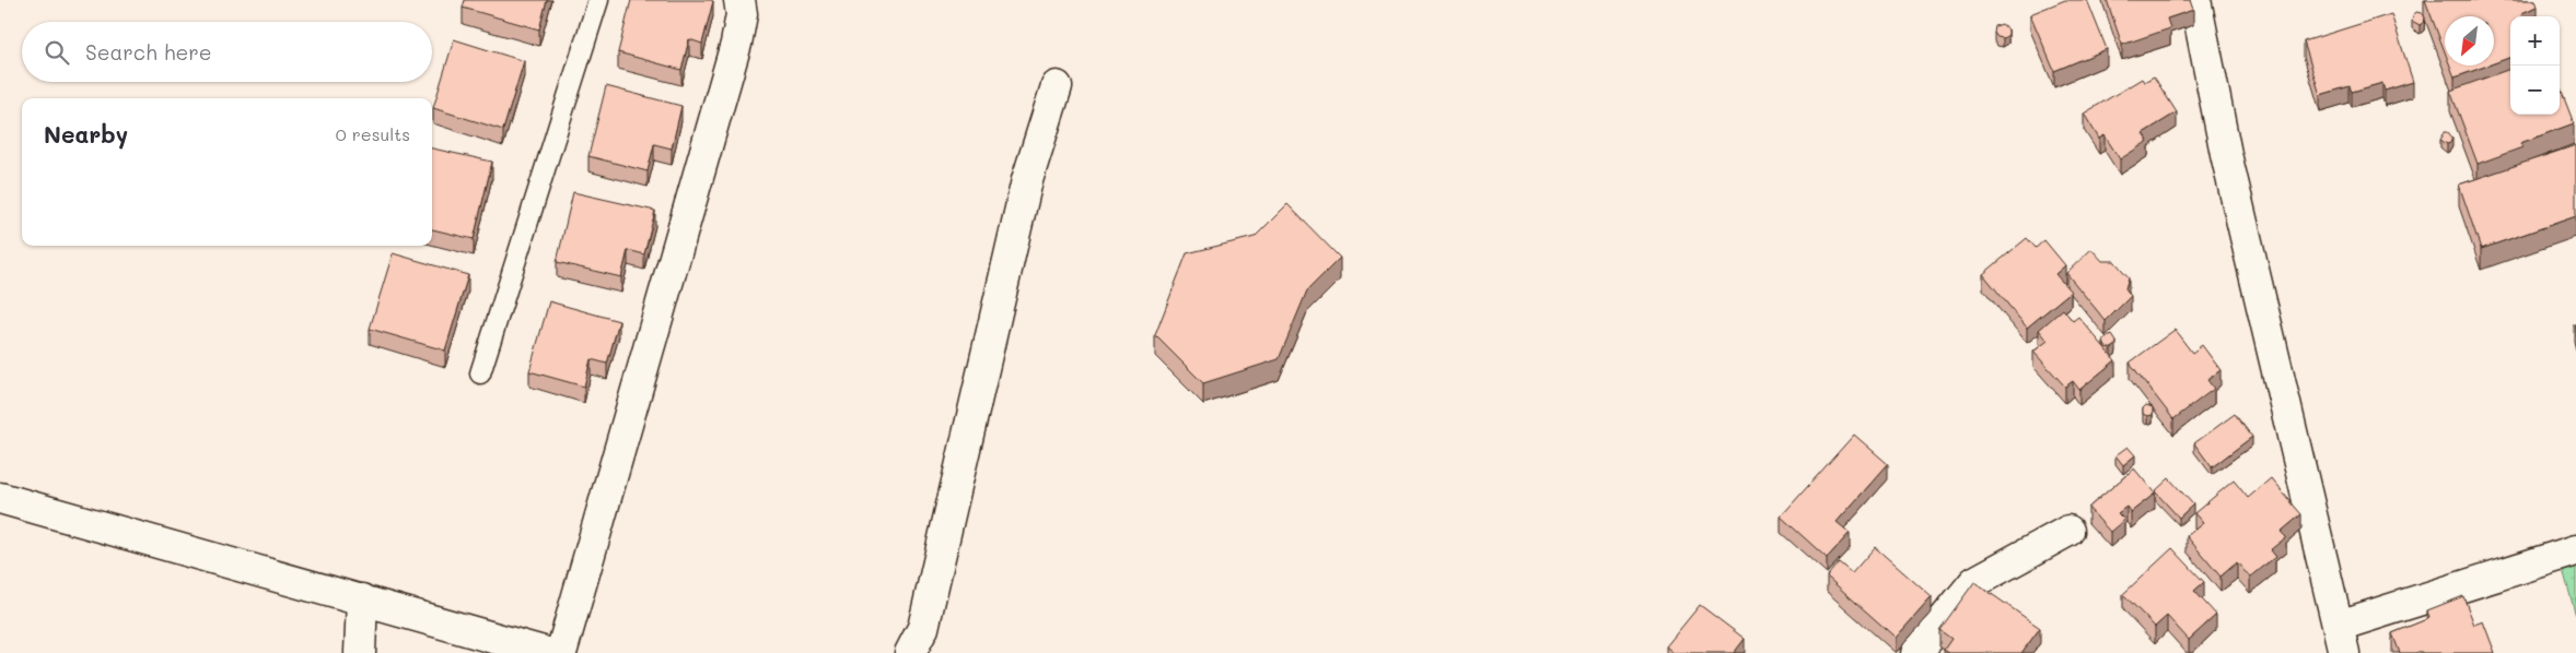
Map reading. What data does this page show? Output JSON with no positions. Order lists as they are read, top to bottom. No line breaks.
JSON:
{"north":"bottom left","page":{"map_buttons":["+","−"],"search":"Search here","heading":["Nearby","0 results"]}}
